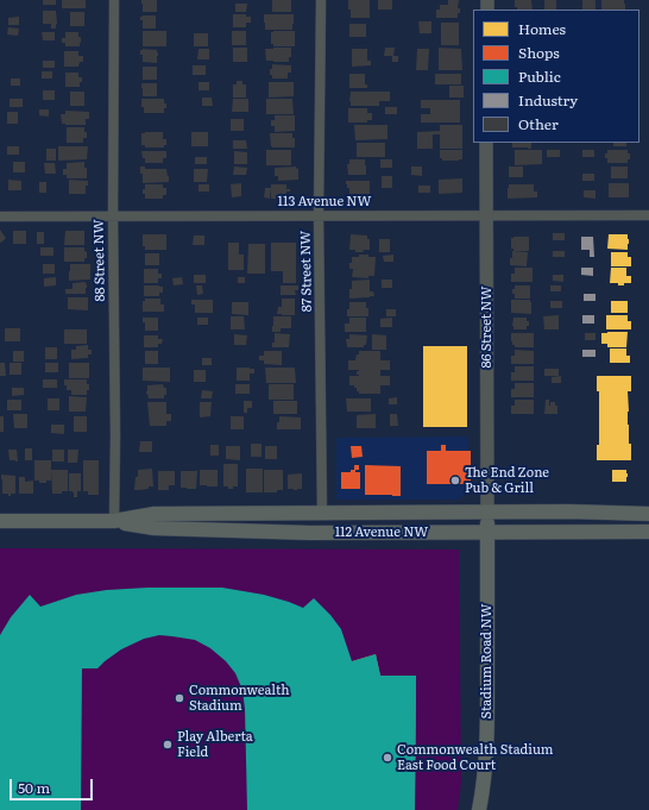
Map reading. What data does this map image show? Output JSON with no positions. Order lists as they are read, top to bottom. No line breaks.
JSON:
{"streets":{"main road":["112 Avenue NW","Stadium Road NW"],"street":["113 Avenue NW","88 Street NW","87 Street NW","86 Street NW"]},"crossings":[["113 Avenue NW","88 Street NW"],["113 Avenue NW","87 Street NW"],["113 Avenue NW","86 Street NW"],["88 Street NW","112 Avenue NW"],["87 Street NW","112 Avenue NW"],["86 Street NW","112 Avenue NW"],["86 Street NW","Stadium Road NW"],["112 Avenue NW","Stadium Road NW"]],"places":["The End Zone Pub & Grill","Commonwealth Stadium","Play Alberta Field","Commonwealth Stadium East Food Court"],"legend":["Homes","Shops","Public","Industry","Other"],"scale_bar":"50 m"}
